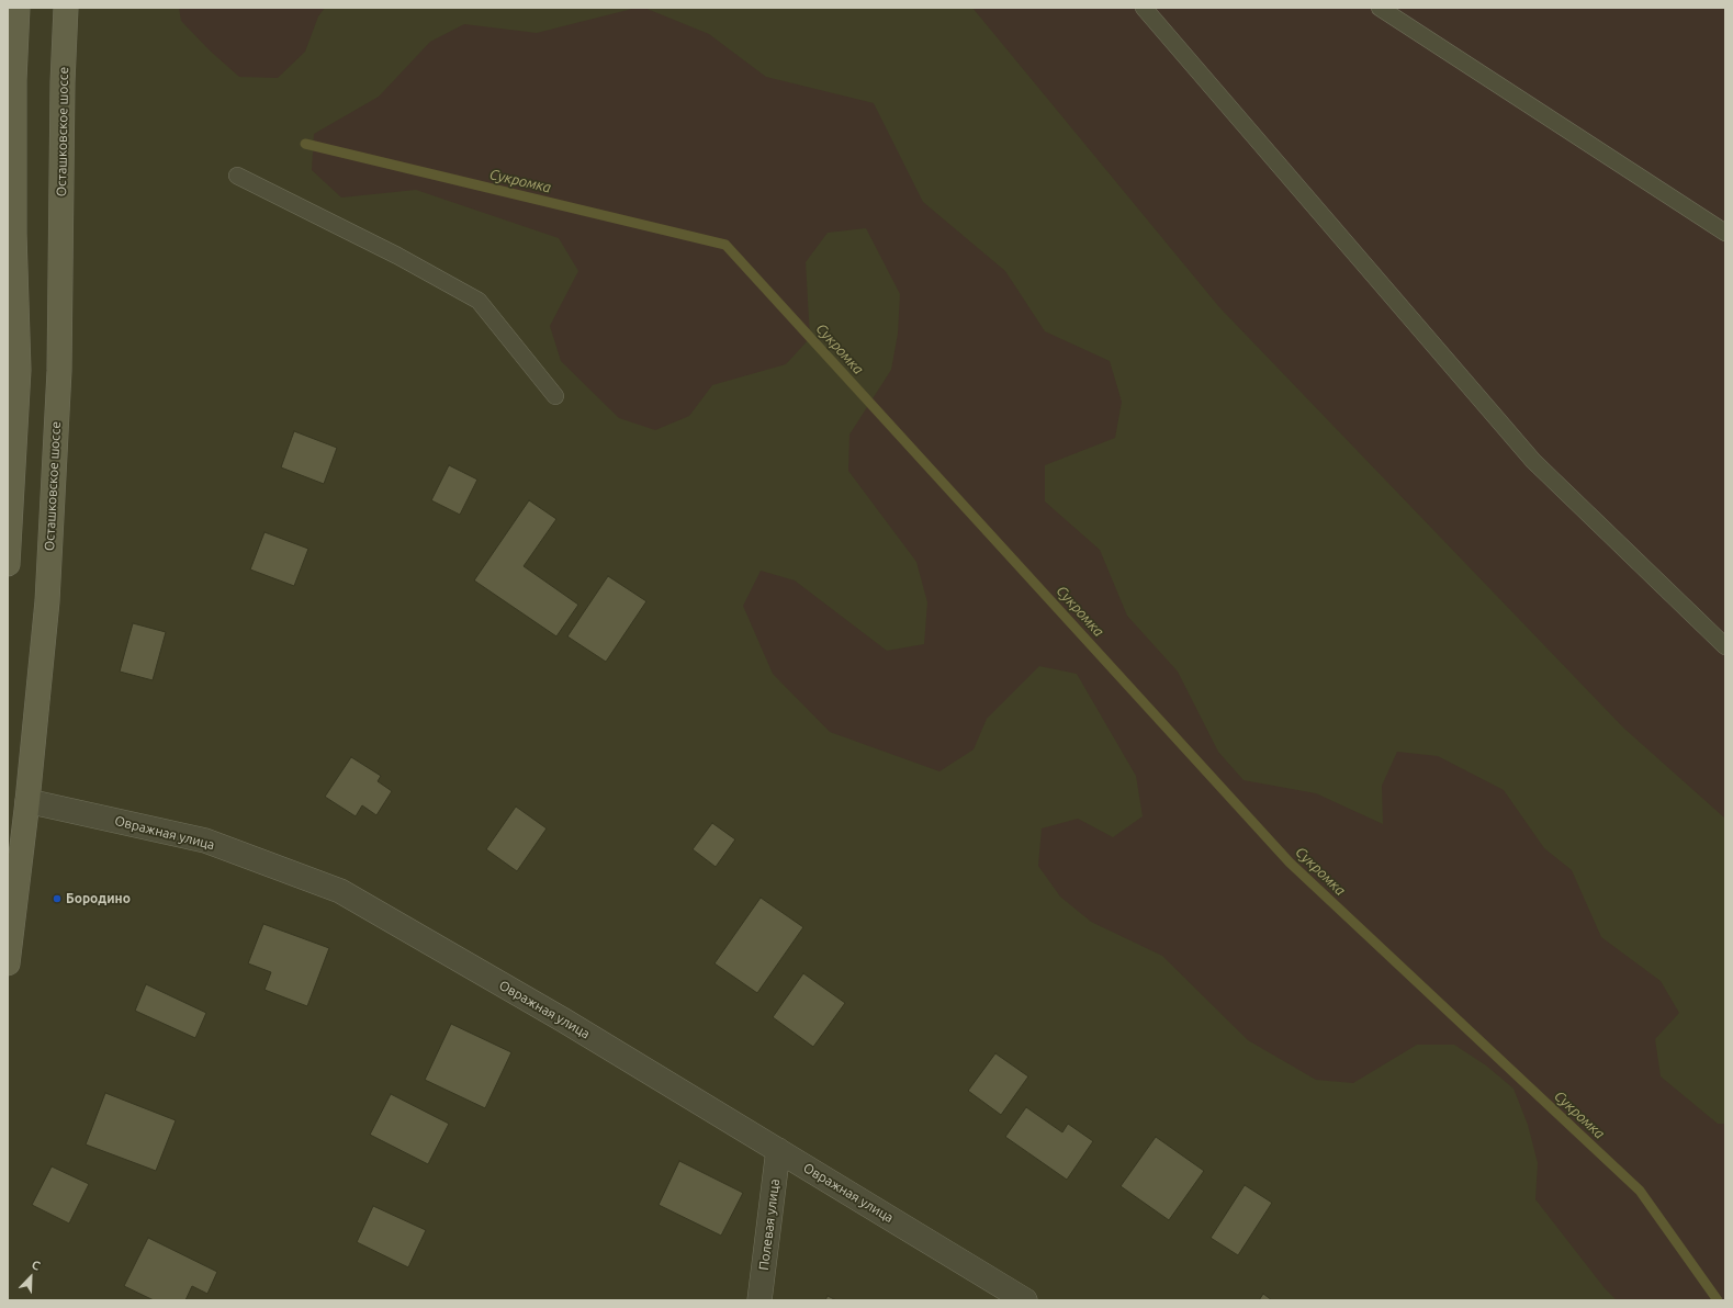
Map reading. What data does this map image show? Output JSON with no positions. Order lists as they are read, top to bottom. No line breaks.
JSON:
{"streets":{"main road":["Осташковское шоссе"],"street":["Овражная улица","Полевая улица"]},"crossings":[["Осташковское шоссе","Овражная улица"],["Овражная улица","Полевая улица"]],"water":["Сукромка"],"places":["Бородино"],"north":"top right"}
